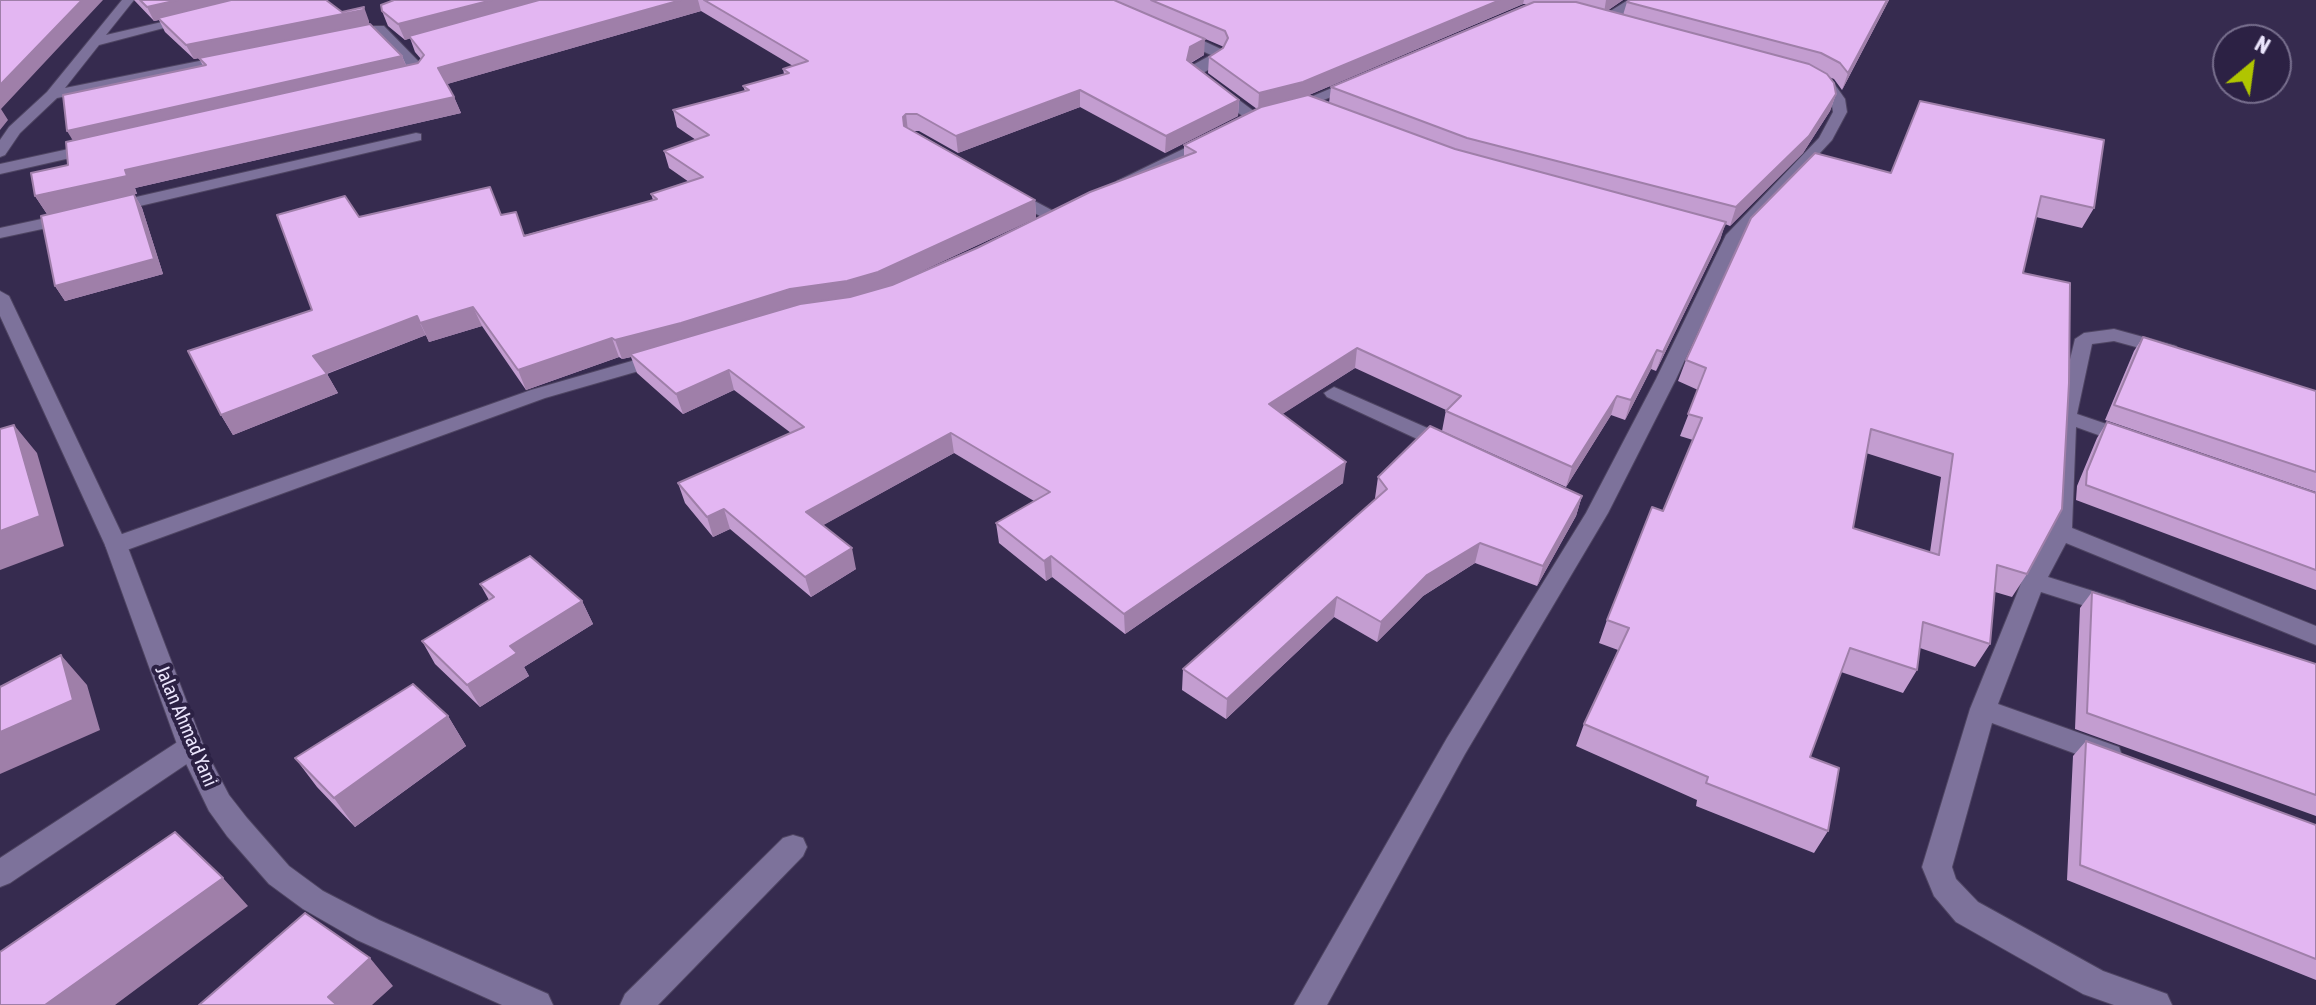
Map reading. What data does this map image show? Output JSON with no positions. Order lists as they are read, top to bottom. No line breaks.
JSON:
{"streets":{"street":["Jalan Ahmad Yani"]},"north":"top right"}
